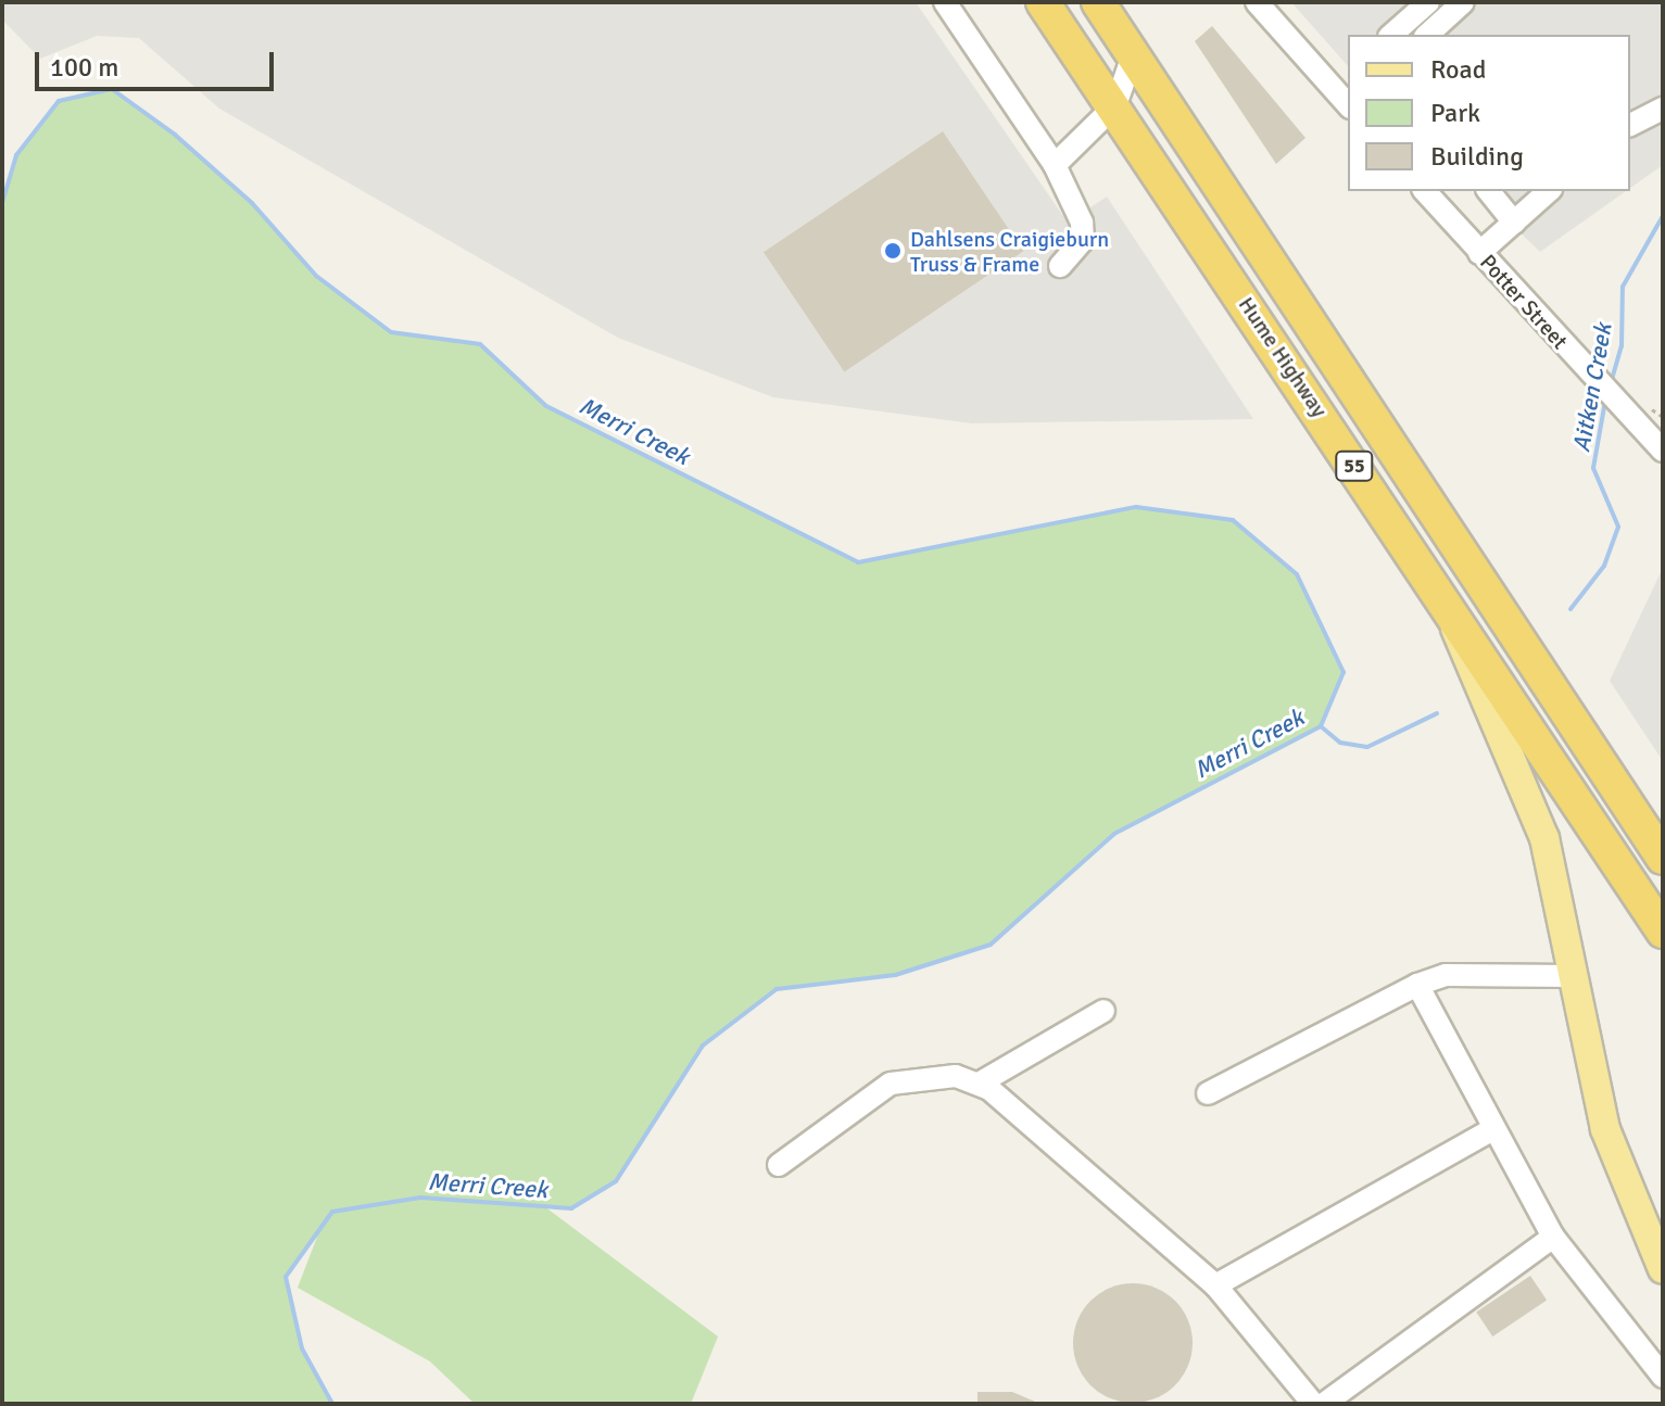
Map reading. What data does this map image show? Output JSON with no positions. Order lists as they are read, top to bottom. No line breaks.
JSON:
{"streets":{"highway":["Hume Highway","55"],"street":["Potter Street"]},"water":["Aitken Creek","Merri Creek"],"places":["Dahlsens Craigieburn Truss & Frame"],"legend":["Road","Park","Building"],"scale_bar":"100 m"}
